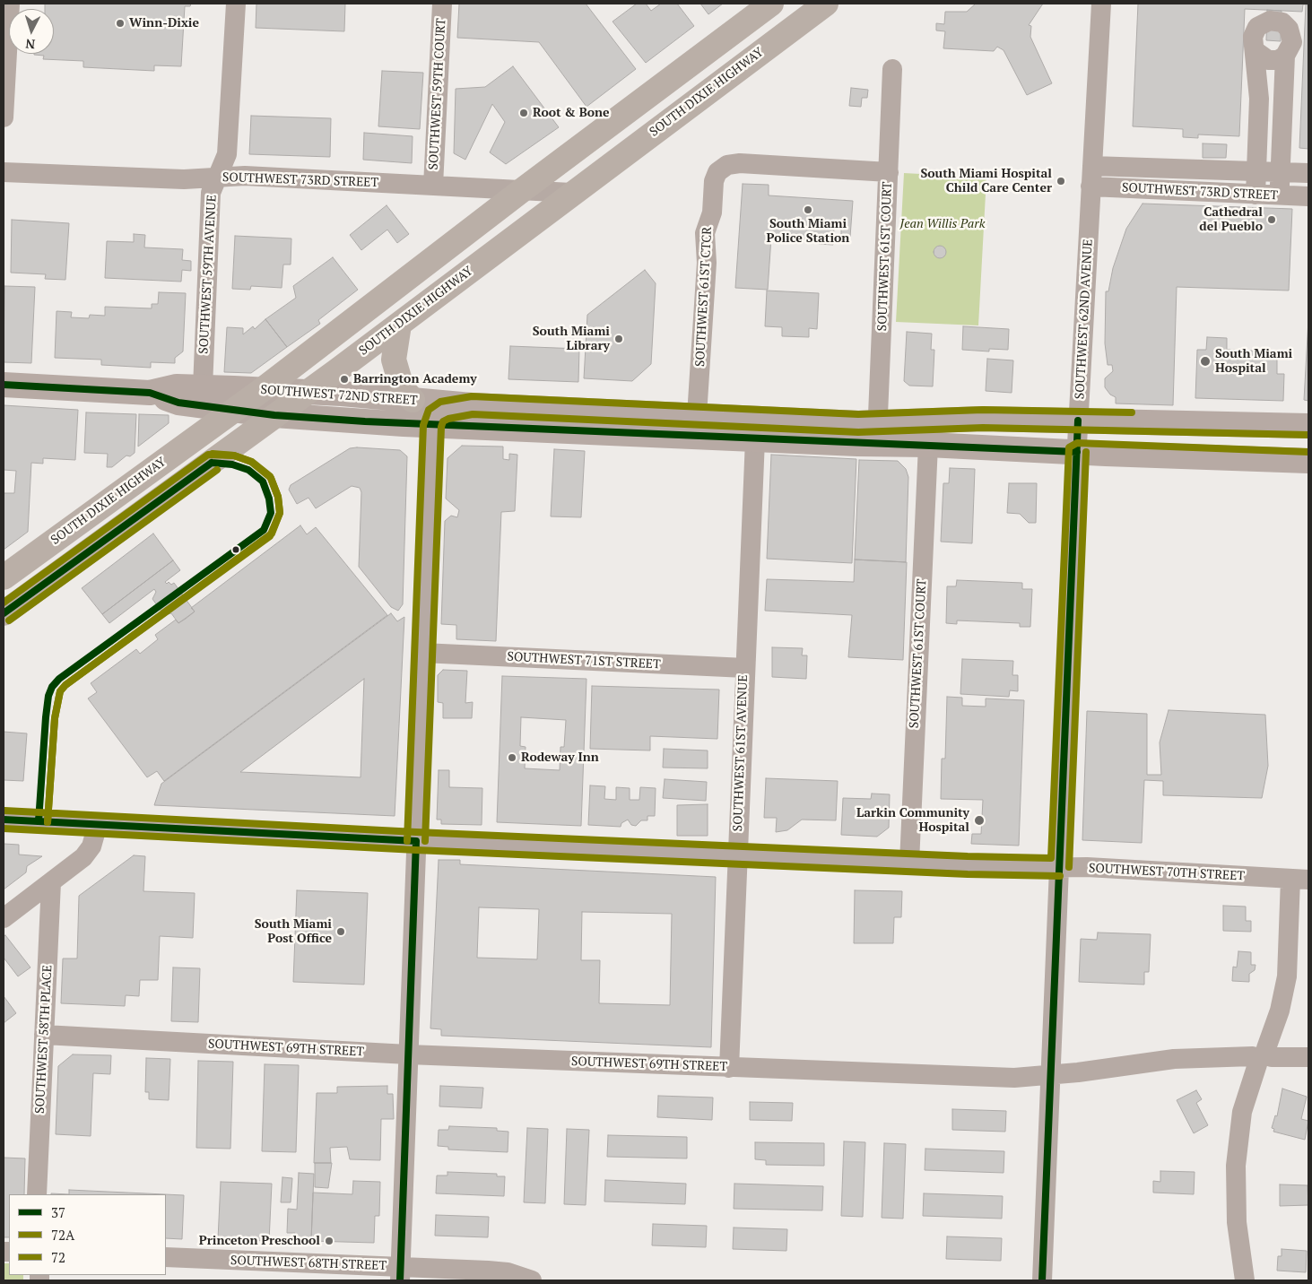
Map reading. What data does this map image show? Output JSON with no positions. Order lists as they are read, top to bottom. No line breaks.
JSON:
{"streets":{"highway":["SOUTH DIXIE HIGHWAY"],"main road":["SOUTHWEST 72ND STREET"],"street":["SOUTHWEST 59TH COURT","SOUTHWEST 73RD STREET","SOUTHWEST 61ST COURT","SOUTHWEST 59TH AVENUE","SOUTHWEST 61ST CTCR","SOUTHWEST 62ND AVENUE","SOUTHWEST 71ST STREET","SOUTHWEST 61ST AVENUE","SOUTHWEST 70TH STREET","SOUTHWEST 58TH PLACE","SOUTHWEST 69TH STREET","SOUTHWEST 68TH STREET"]},"crossings":[["SOUTH DIXIE HIGHWAY","SOUTHWEST 73RD STREET"],["SOUTH DIXIE HIGHWAY","SOUTHWEST 72ND STREET"],["SOUTHWEST 59TH COURT","SOUTHWEST 73RD STREET"],["SOUTHWEST 73RD STREET","SOUTHWEST 59TH AVENUE"],["SOUTHWEST 73RD STREET","SOUTHWEST 62ND AVENUE"],["SOUTHWEST 61ST COURT","SOUTHWEST 61ST CTCR"],["SOUTHWEST 61ST COURT","SOUTHWEST 72ND STREET"],["SOUTHWEST 61ST COURT","SOUTHWEST 70TH STREET"],["SOUTHWEST 59TH AVENUE","SOUTHWEST 72ND STREET"],["SOUTHWEST 61ST CTCR","SOUTHWEST 72ND STREET"],["SOUTHWEST 62ND AVENUE","SOUTHWEST 72ND STREET"],["SOUTHWEST 62ND AVENUE","SOUTHWEST 70TH STREET"],["SOUTHWEST 62ND AVENUE","SOUTHWEST 69TH STREET"],["SOUTHWEST 72ND STREET","SOUTHWEST 61ST AVENUE"],["SOUTHWEST 71ST STREET","SOUTHWEST 61ST AVENUE"],["SOUTHWEST 61ST AVENUE","SOUTHWEST 70TH STREET"],["SOUTHWEST 61ST AVENUE","SOUTHWEST 69TH STREET"],["SOUTHWEST 58TH PLACE","SOUTHWEST 69TH STREET"]],"parks":["Jean Willis Park"],"places":["Winn-Dixie","Root & Bone","South Miami Hospital Child Care Center","South Miami Police Station","Cathedral del Pueblo","South Miami Library","South Miami Hospital","Barrington Academy","Rodeway Inn","Larkin Community Hospital","South Miami Post Office","Princeton Preschool"],"lines":["transit line 37","transit line 72","transit line 72A"],"legend":["37","72A","72"],"north":"bottom"}
